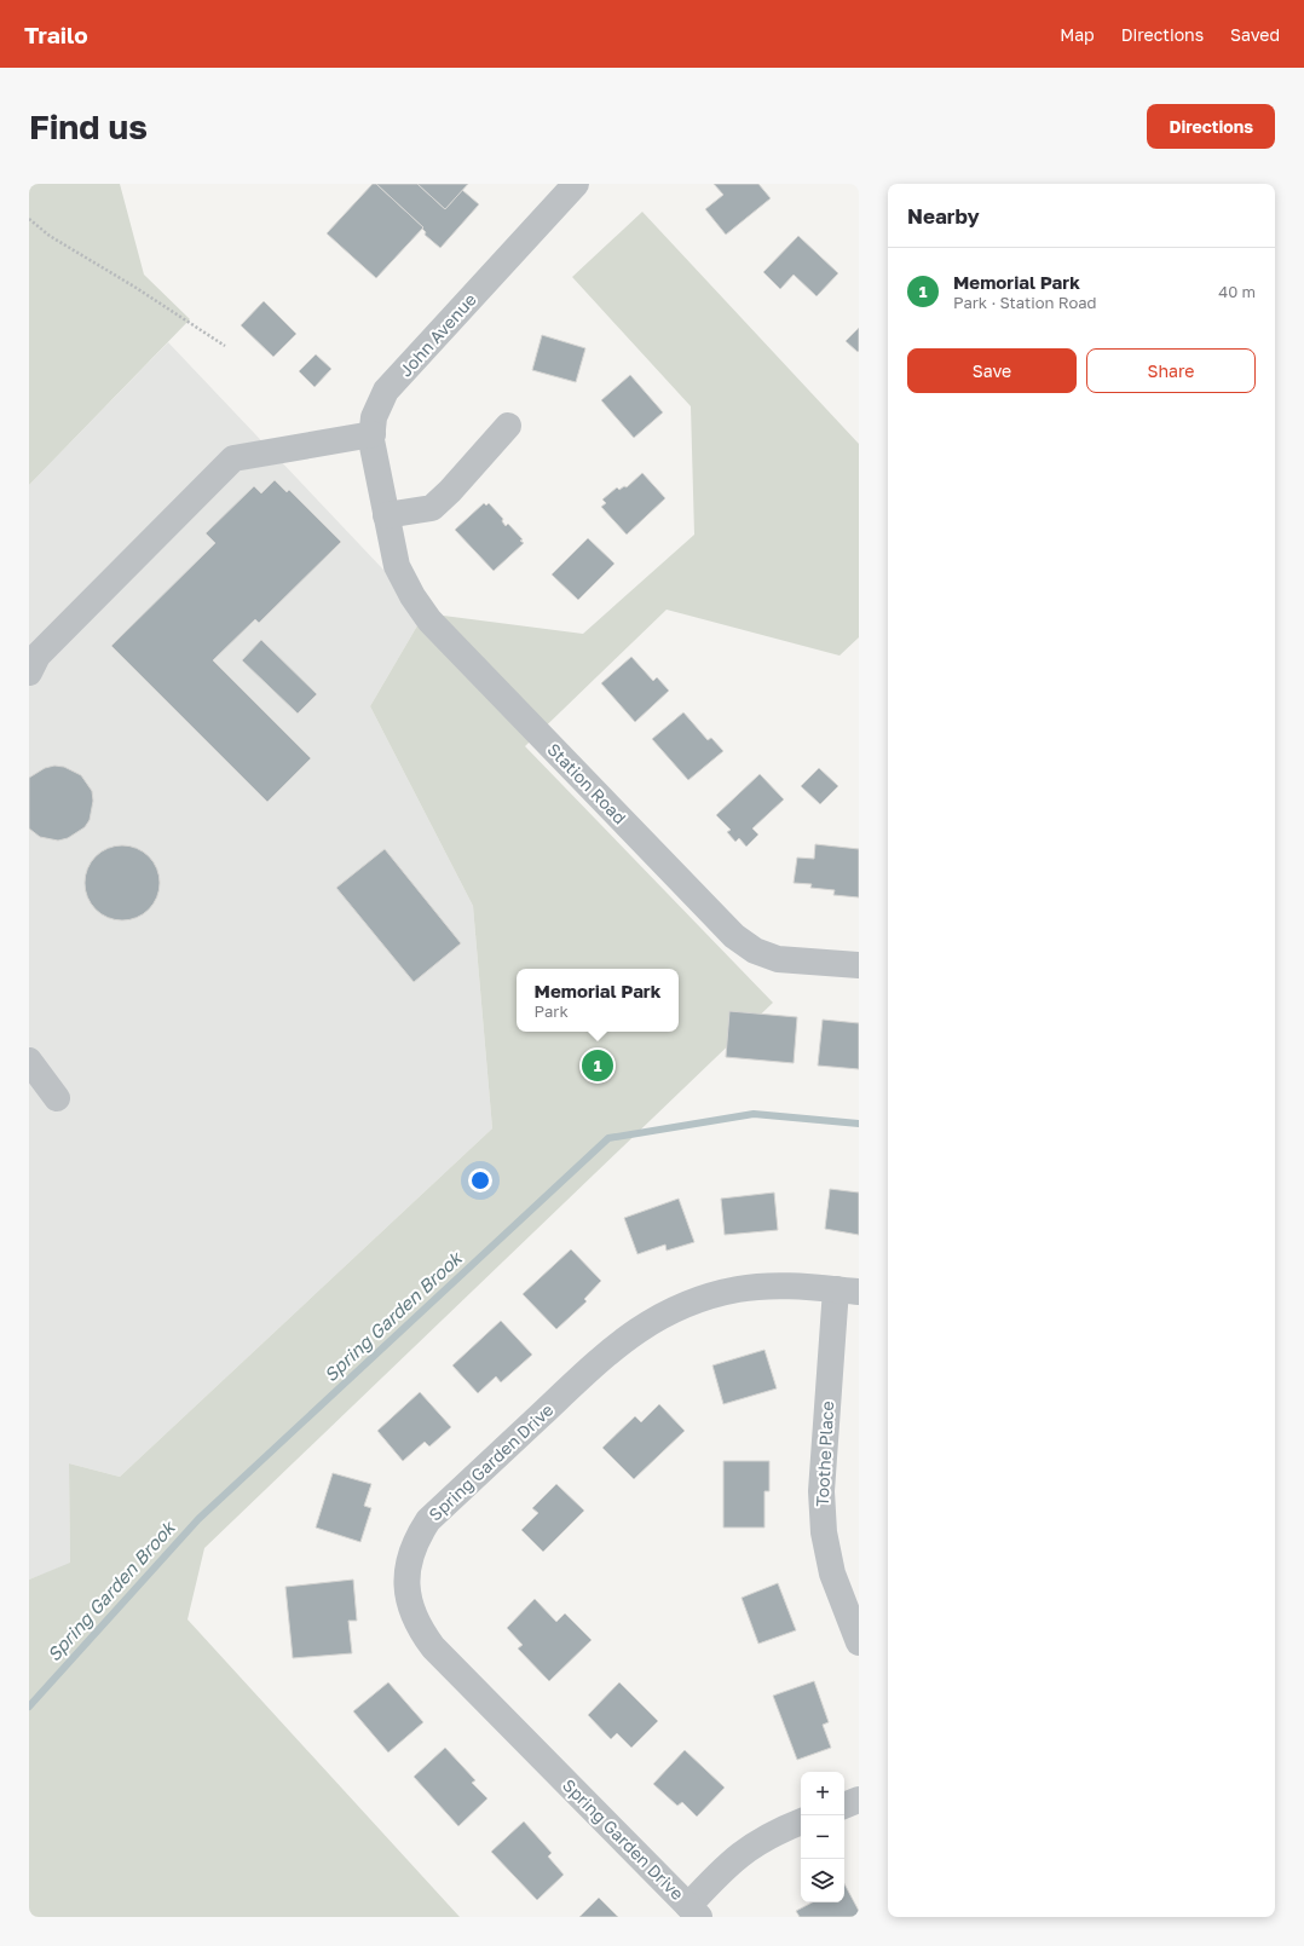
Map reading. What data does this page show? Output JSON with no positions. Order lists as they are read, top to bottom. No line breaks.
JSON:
{"streets":{"street":["John Avenue","Station Road","Toothe Place","Spring Garden Drive"]},"crossings":[["John Avenue","Station Road"],["Toothe Place","Spring Garden Drive"]],"water":["Spring Garden Brook"],"page":{"header":"Trailo","nav":["Map","Directions","Saved"],"buttons":["Directions",["Save","Share"]],"title":"Find us","heading":"Nearby","list":[{"mark":"1","name":"Memorial Park","note":"Park · Station Road","value":"40 m"}],"popup":["Memorial Park","Park"],"pins":"1","map_buttons":["+","−"]}}
